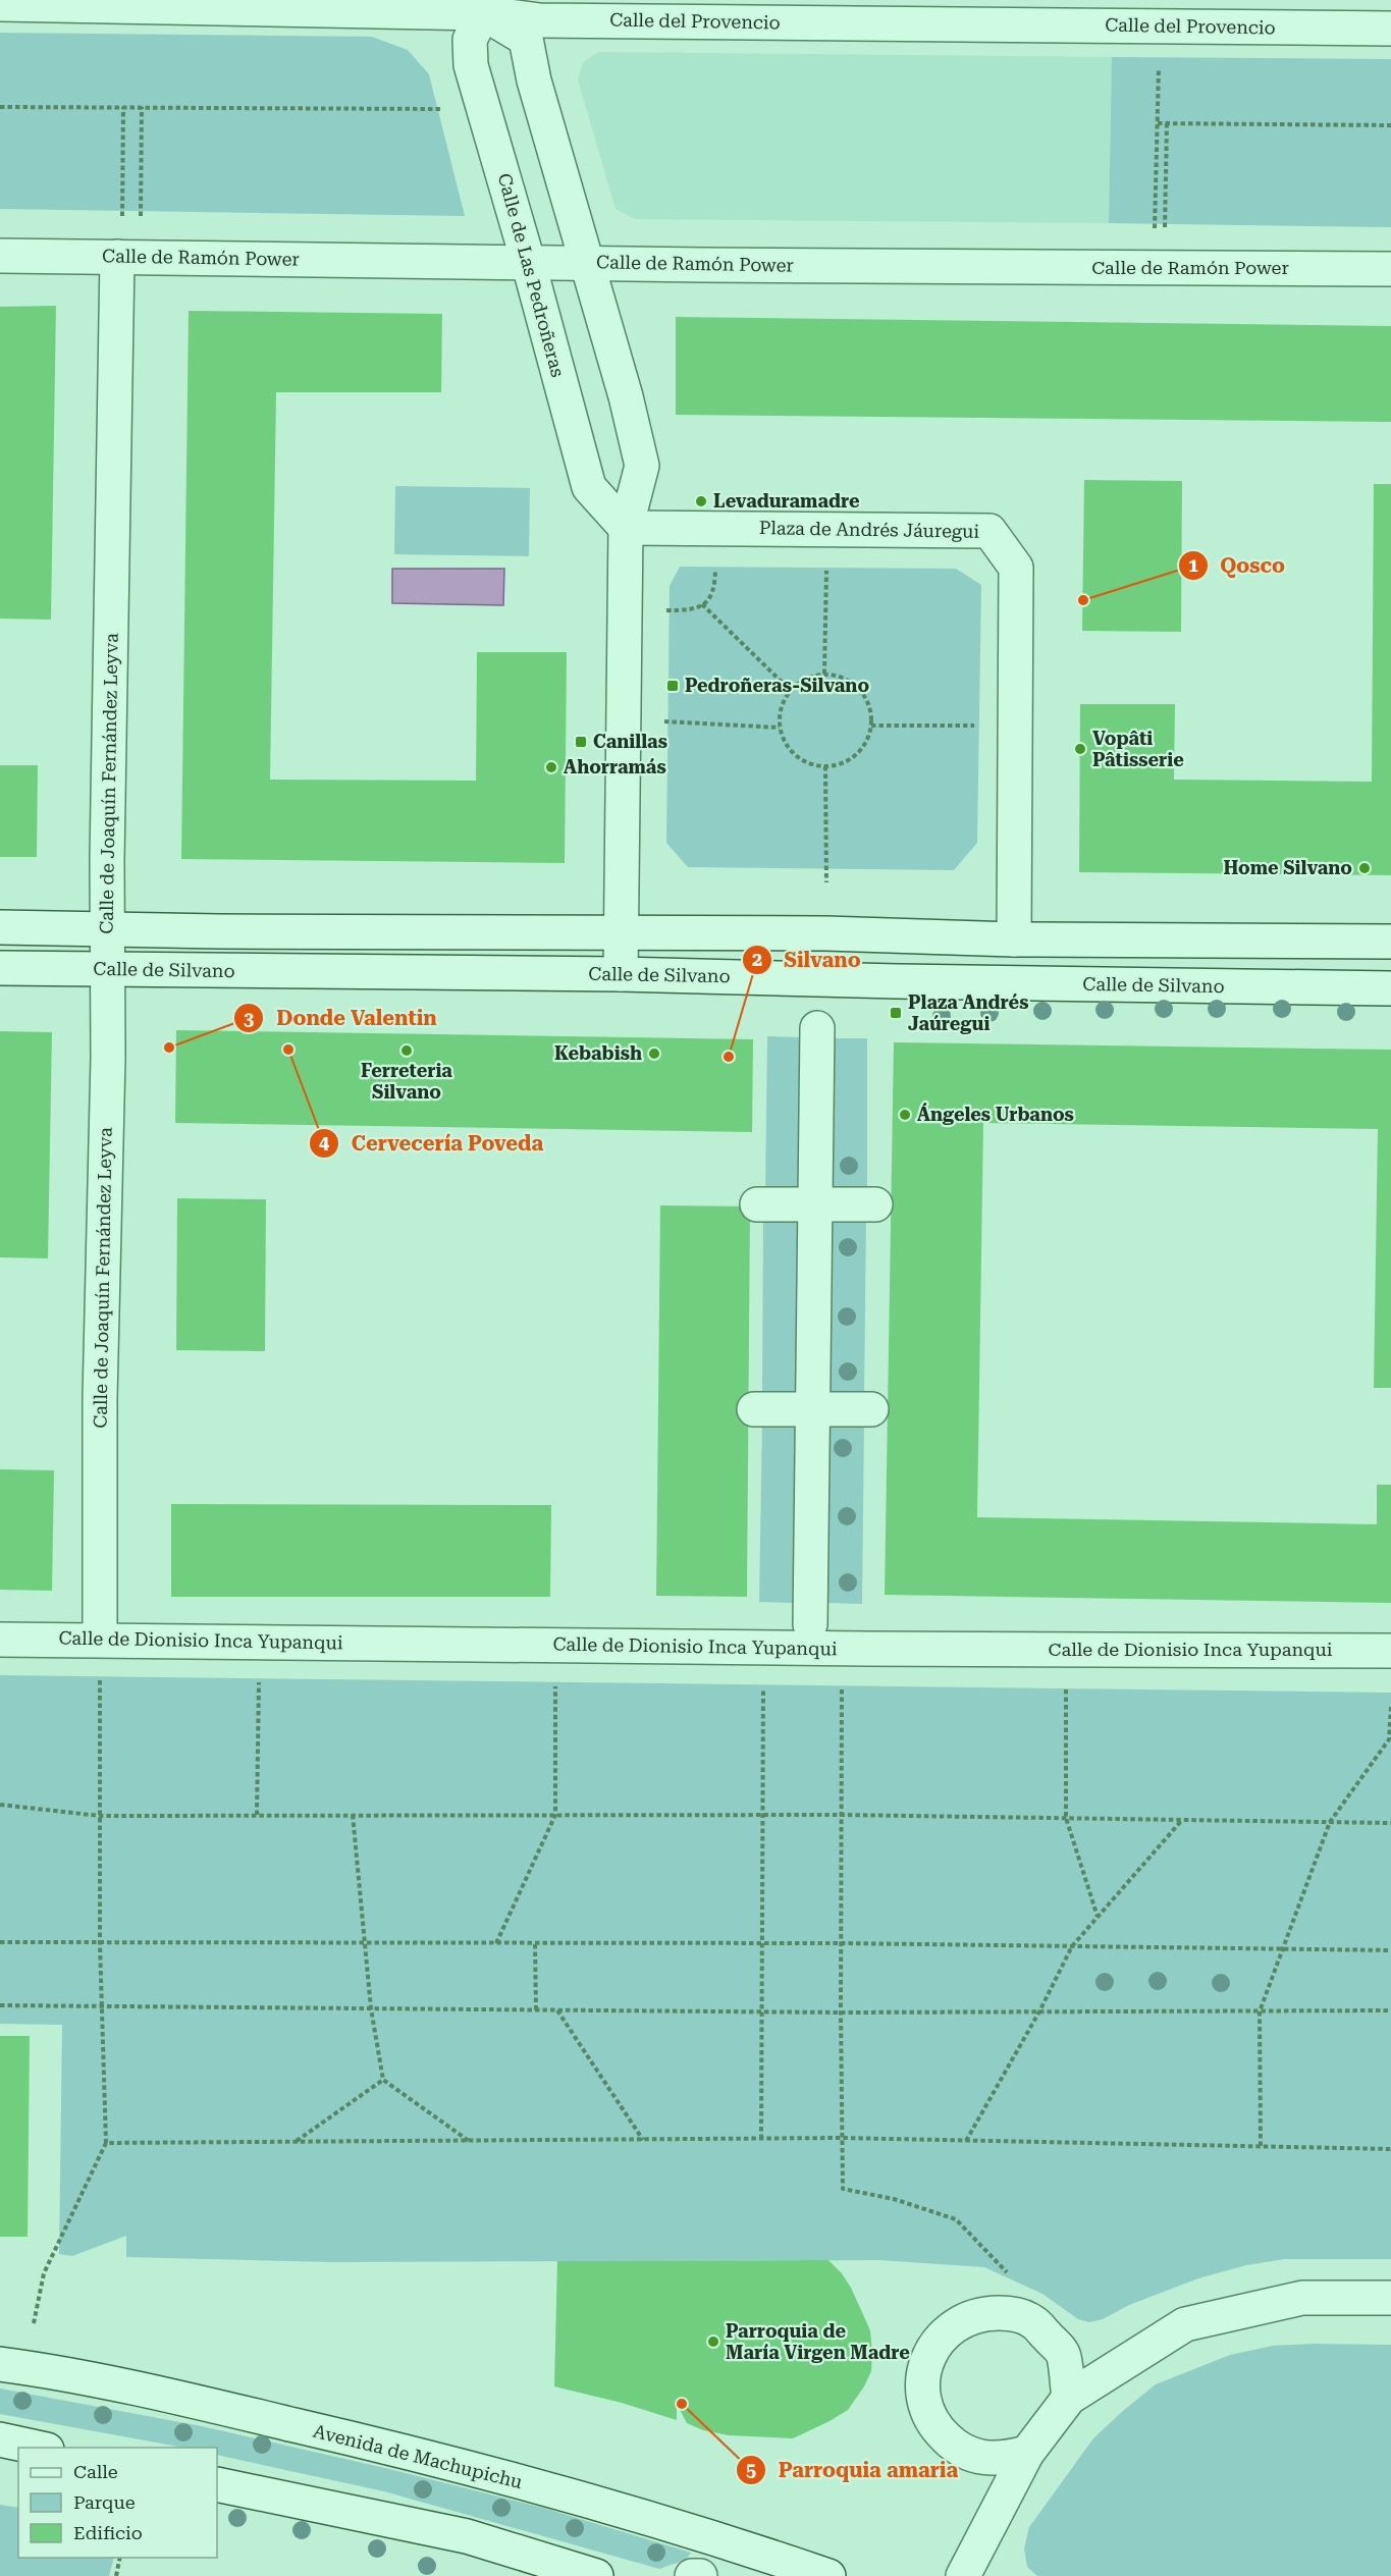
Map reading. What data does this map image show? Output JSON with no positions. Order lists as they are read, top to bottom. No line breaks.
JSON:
{"streets":{"street":["Calle del Provencio","Calle de Ramón Power","Calle de Las Pedroñeras","Plaza de Andrés Jáuregui","Calle de Joaquín Fernández Leyva","Calle de Silvano","Calle de Dionisio Inca Yupanqui","Avenida de Machupichu"]},"crossings":[["Calle del Provencio","Calle de Las Pedroñeras"],["Calle de Ramón Power","Calle de Las Pedroñeras"],["Calle de Ramón Power","Calle de Joaquín Fernández Leyva"],["Calle de Las Pedroñeras","Plaza de Andrés Jáuregui"],["Calle de Joaquín Fernández Leyva","Calle de Silvano"],["Calle de Joaquín Fernández Leyva","Calle de Dionisio Inca Yupanqui"]],"places":{"other":["Levaduramadre","Qosco","Vopâti Pâtisserie","Ahorramás","Home Silvano","Donde Valentin","Cervecería Poveda","Ferreteria Silvano","Kebabish","Silvano","Ángeles Urbanos","Parroquia de María Virgen Madre","Parroquia amaria"],"transit":["Pedroñeras-Silvano","Canillas","Plaza Andrés Jaúregui"]},"legend":["Calle","Parque","Edificio"]}
